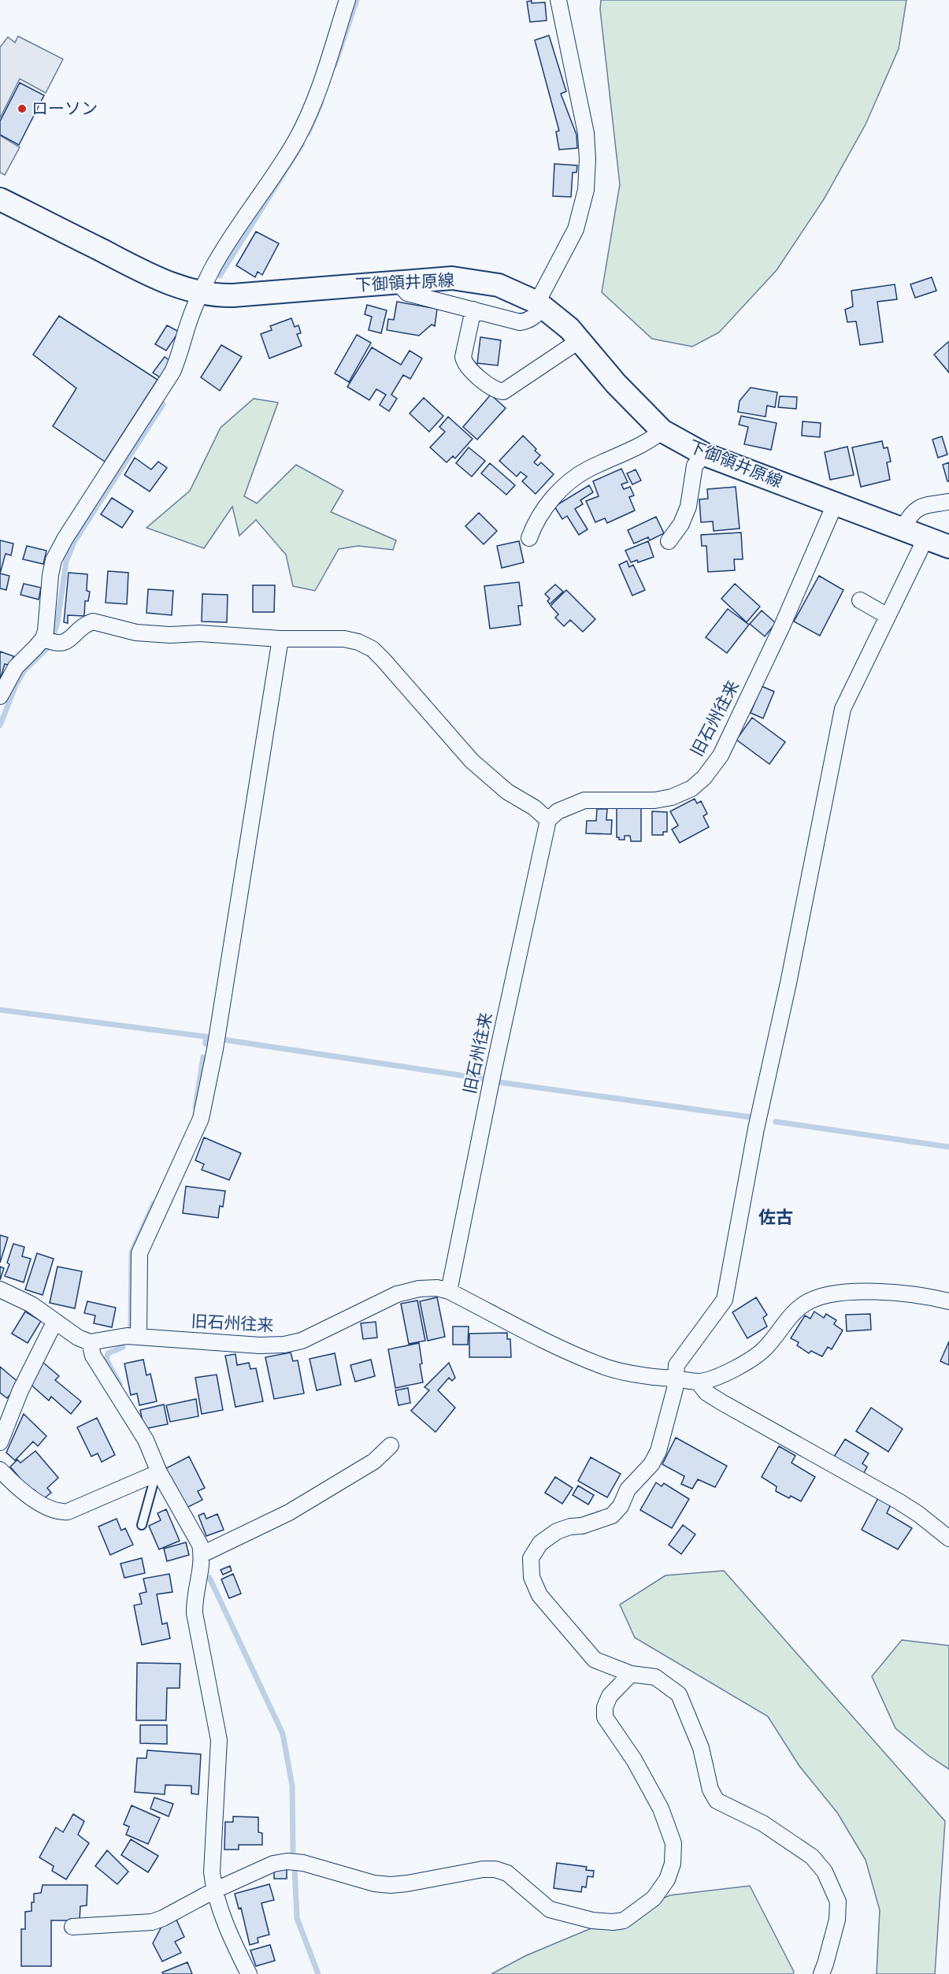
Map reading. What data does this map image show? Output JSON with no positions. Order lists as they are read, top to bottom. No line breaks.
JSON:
{"streets":{"main road":["下御領井原線"],"street":["旧石州往来"]},"crossings":[["下御領井原線","旧石州往来"]],"districts":["佐古"],"places":["ローソン"]}
